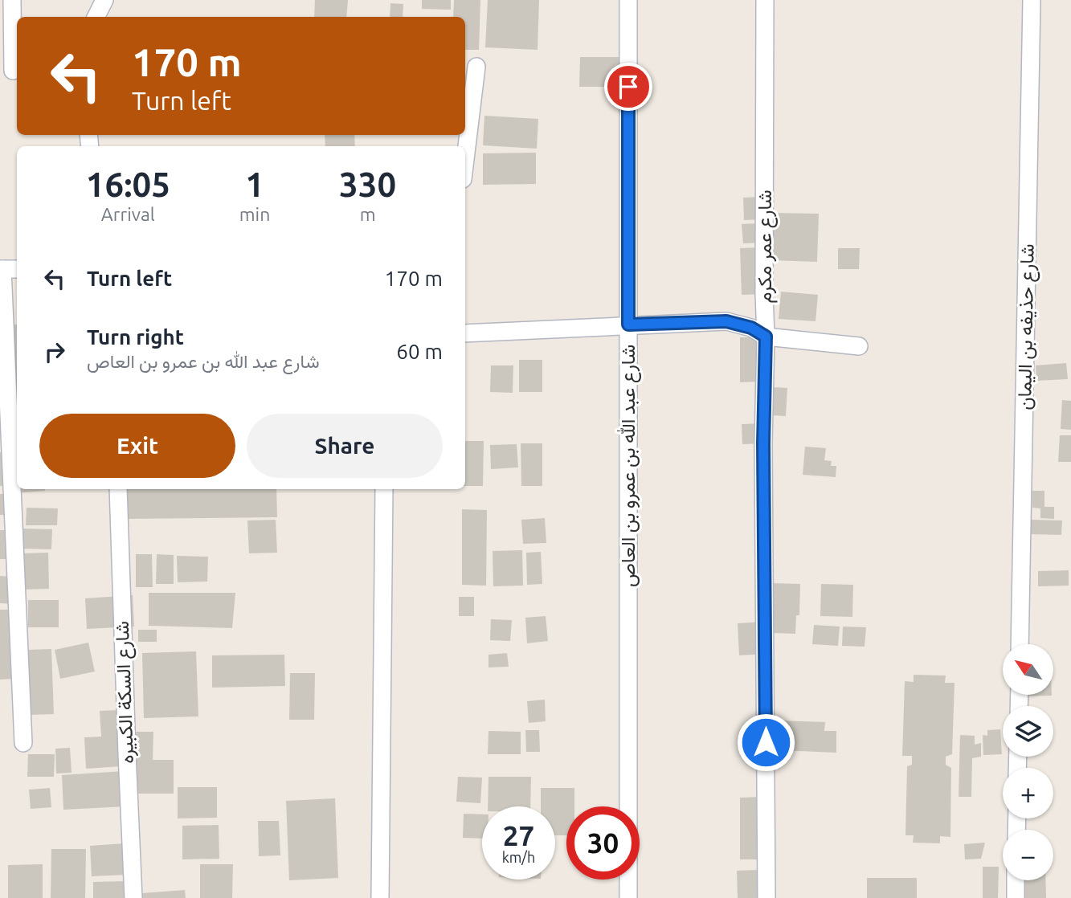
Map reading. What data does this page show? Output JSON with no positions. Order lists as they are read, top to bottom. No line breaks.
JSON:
{"streets":{"street":["شارع عمر مكرم","شارع حذيفه بن اليمان","شارع عبد الله بن عمرو بن العاص","شارع السكة الكبيره"]},"north":"top left","page":{"turn":["170 m","Turn left"],"eta":["16:05","Arrival","1","min","330","m"],"list":[{"name":"Turn left","value":"170 m"},{"name":"Turn right","note":"شارع عبد الله بن عمرو بن العاص","value":"60 m"}],"buttons":["Exit","Share"],"map_buttons":["+","−"],"speed":"27 km/h","limit":"30"}}
